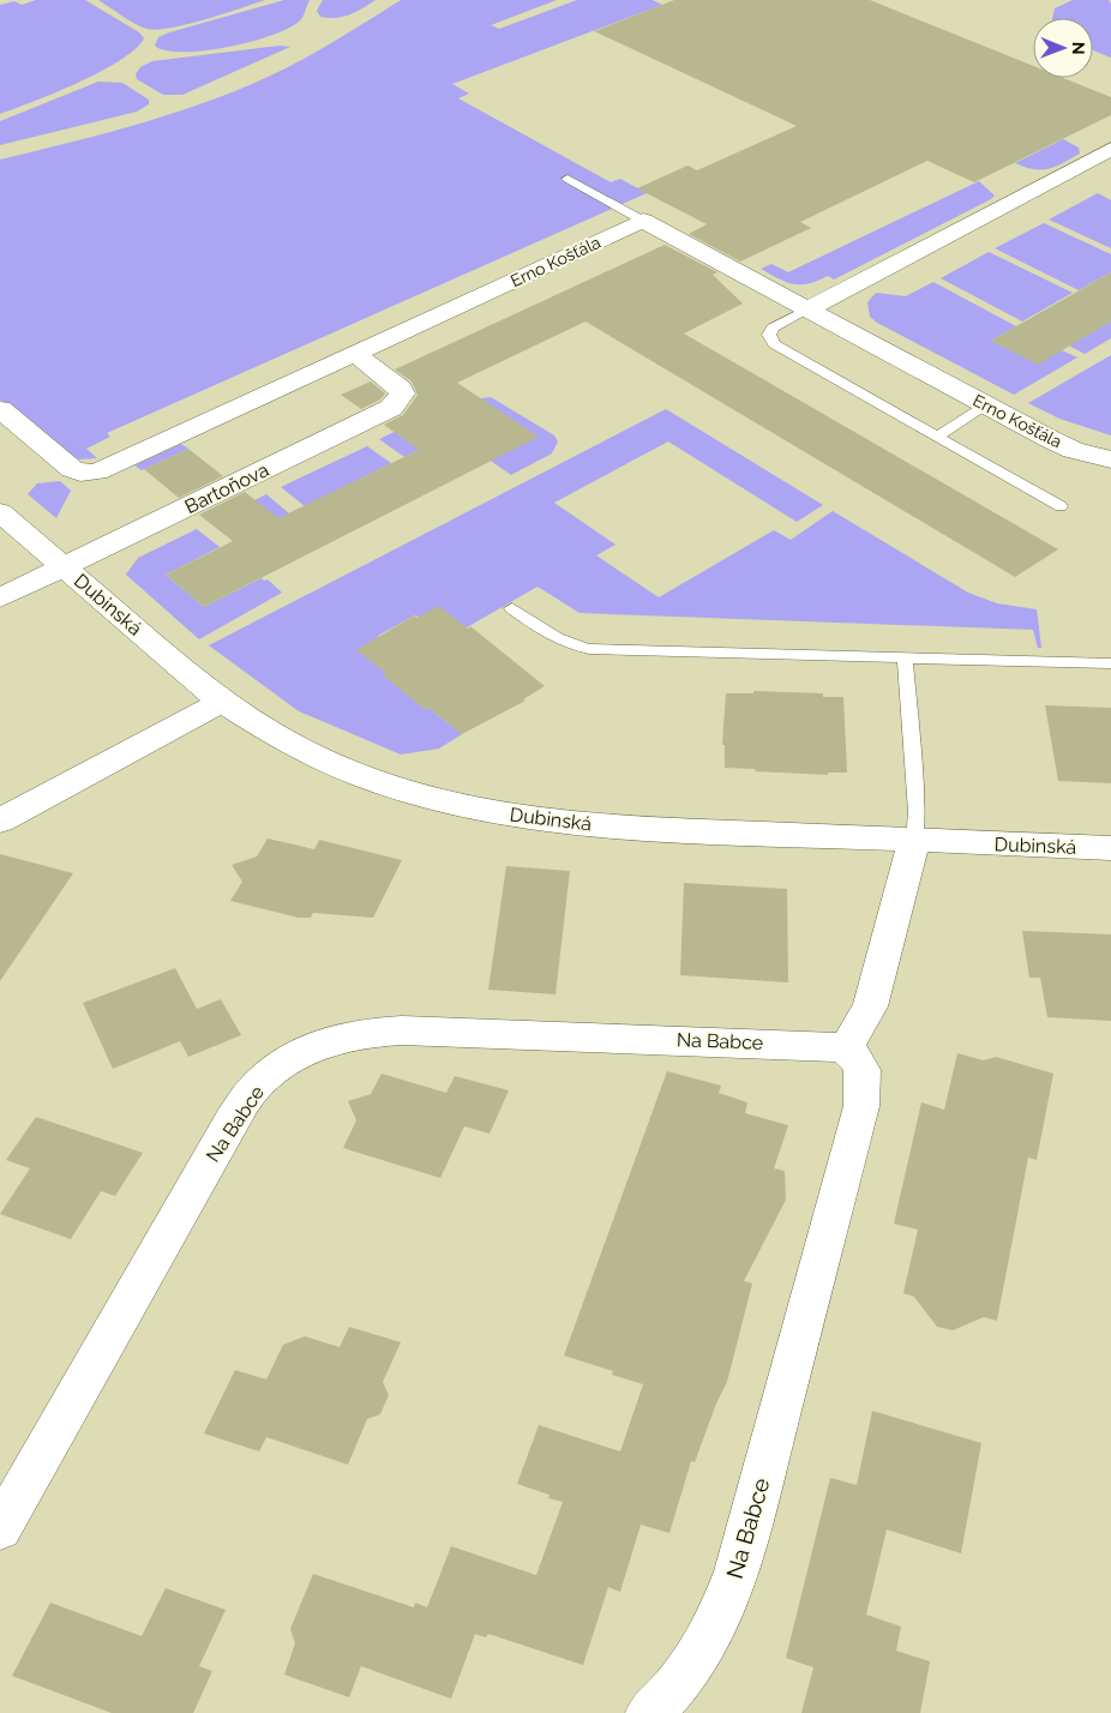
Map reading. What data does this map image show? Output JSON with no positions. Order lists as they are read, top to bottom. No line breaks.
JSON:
{"streets":{"street":["Erno Košťála","Bartoňova","Dubinská","Na Babce"]},"crossings":[["Erno Košťála","Bartoňova"],["Bartoňova","Dubinská"]],"north":"right"}
